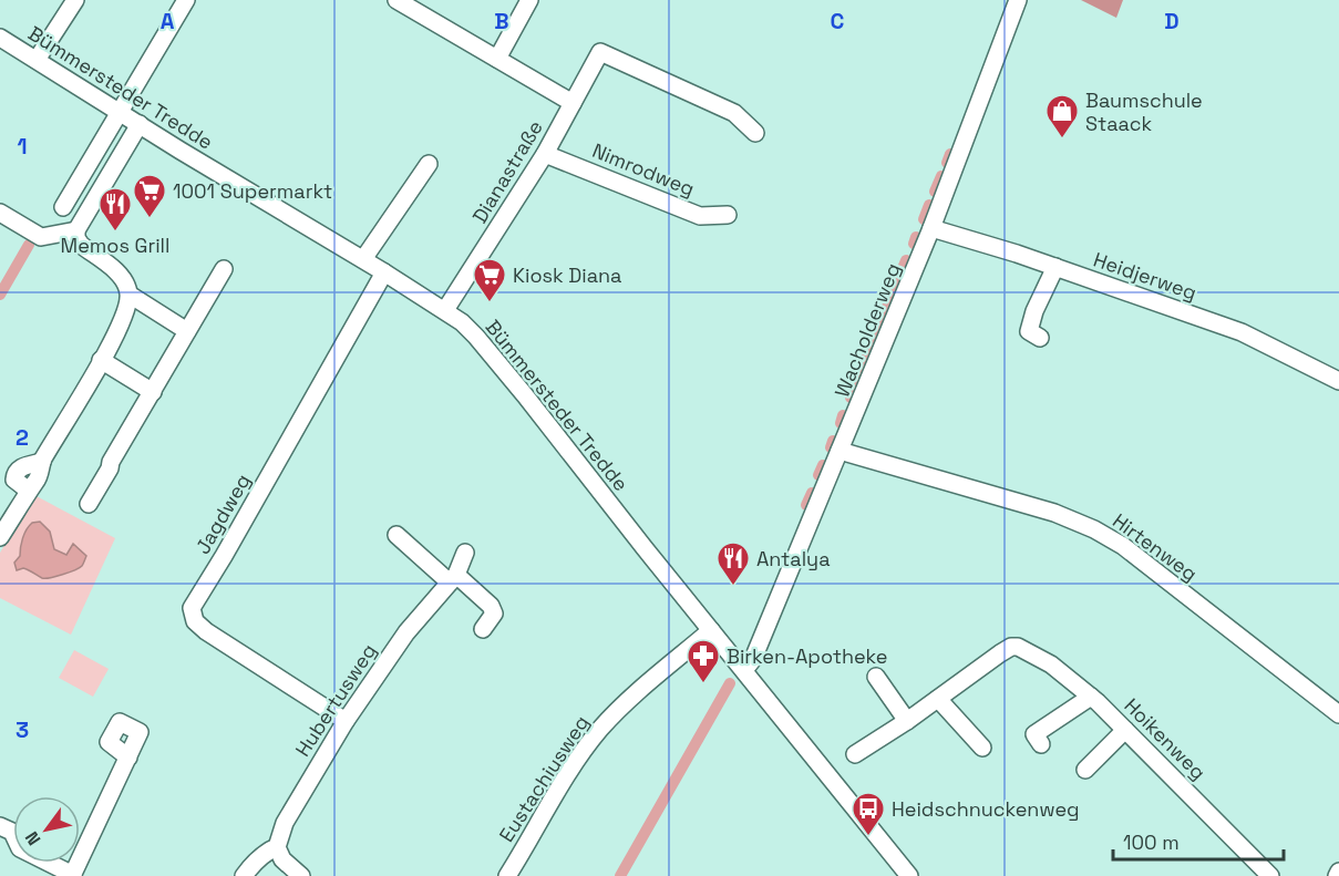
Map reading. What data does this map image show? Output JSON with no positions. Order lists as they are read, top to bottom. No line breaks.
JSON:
{"streets":{"street":["Bümmersteder Tredde","Nimrodweg","Dianastraße","Heidjerweg","Wacholderweg","Jagdweg","Hirtenweg","Hubertusweg","Hoikenweg","Eustachiusweg"]},"crossings":[["Bümmersteder Tredde","Dianastraße"],["Bümmersteder Tredde","Wacholderweg"],["Bümmersteder Tredde","Jagdweg"],["Bümmersteder Tredde","Eustachiusweg"],["Nimrodweg","Dianastraße"],["Heidjerweg","Wacholderweg"],["Wacholderweg","Hirtenweg"],["Jagdweg","Hubertusweg"]],"places":{"shop":["Baumschule Staack"],"supermarket":["1001 Supermarkt","Kiosk Diana"],"restaurant":["Memos Grill","Antalya"],"pharmacy":["Birken-Apotheke"],"bus stop":["Heidschnuckenweg"]},"scale_bar":"100 m","north":"bottom left","grid":{"columns":["A","B","C","D"],"rows":["1","2","3"]}}
